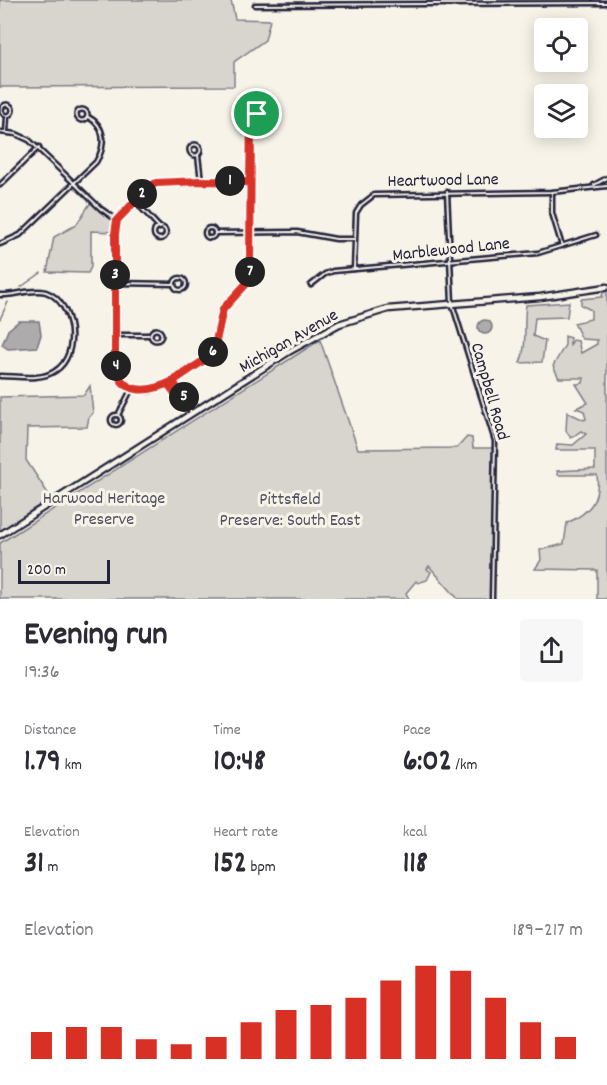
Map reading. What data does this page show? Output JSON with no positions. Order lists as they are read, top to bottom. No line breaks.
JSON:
{"streets":{"highway":["Michigan Avenue"],"street":["Heartwood Lane","Marblewood Lane","Campbell Road"]},"crossings":[["Heartwood Lane","Marblewood Lane"],["Heartwood Lane","Campbell Road"],["Marblewood Lane","Campbell Road"],["Michigan Avenue","Campbell Road"]],"parks":["Harwood Heritage Preserve","Pittsfield Preserve: South East"],"scale_bar":"200 m","page":{"pins":["1","2","7","3","6","4","5"],"scale":"200 m","heading":["Evening run","19:36"],"stats":[["Distance","1.79 km"],["Time","10:48"],["Pace","6:02 /km"],["Elevation","31 m"],["Heart rate","152 bpm"],["kcal","118"]],"chart":["Elevation","189–217 m"]}}
